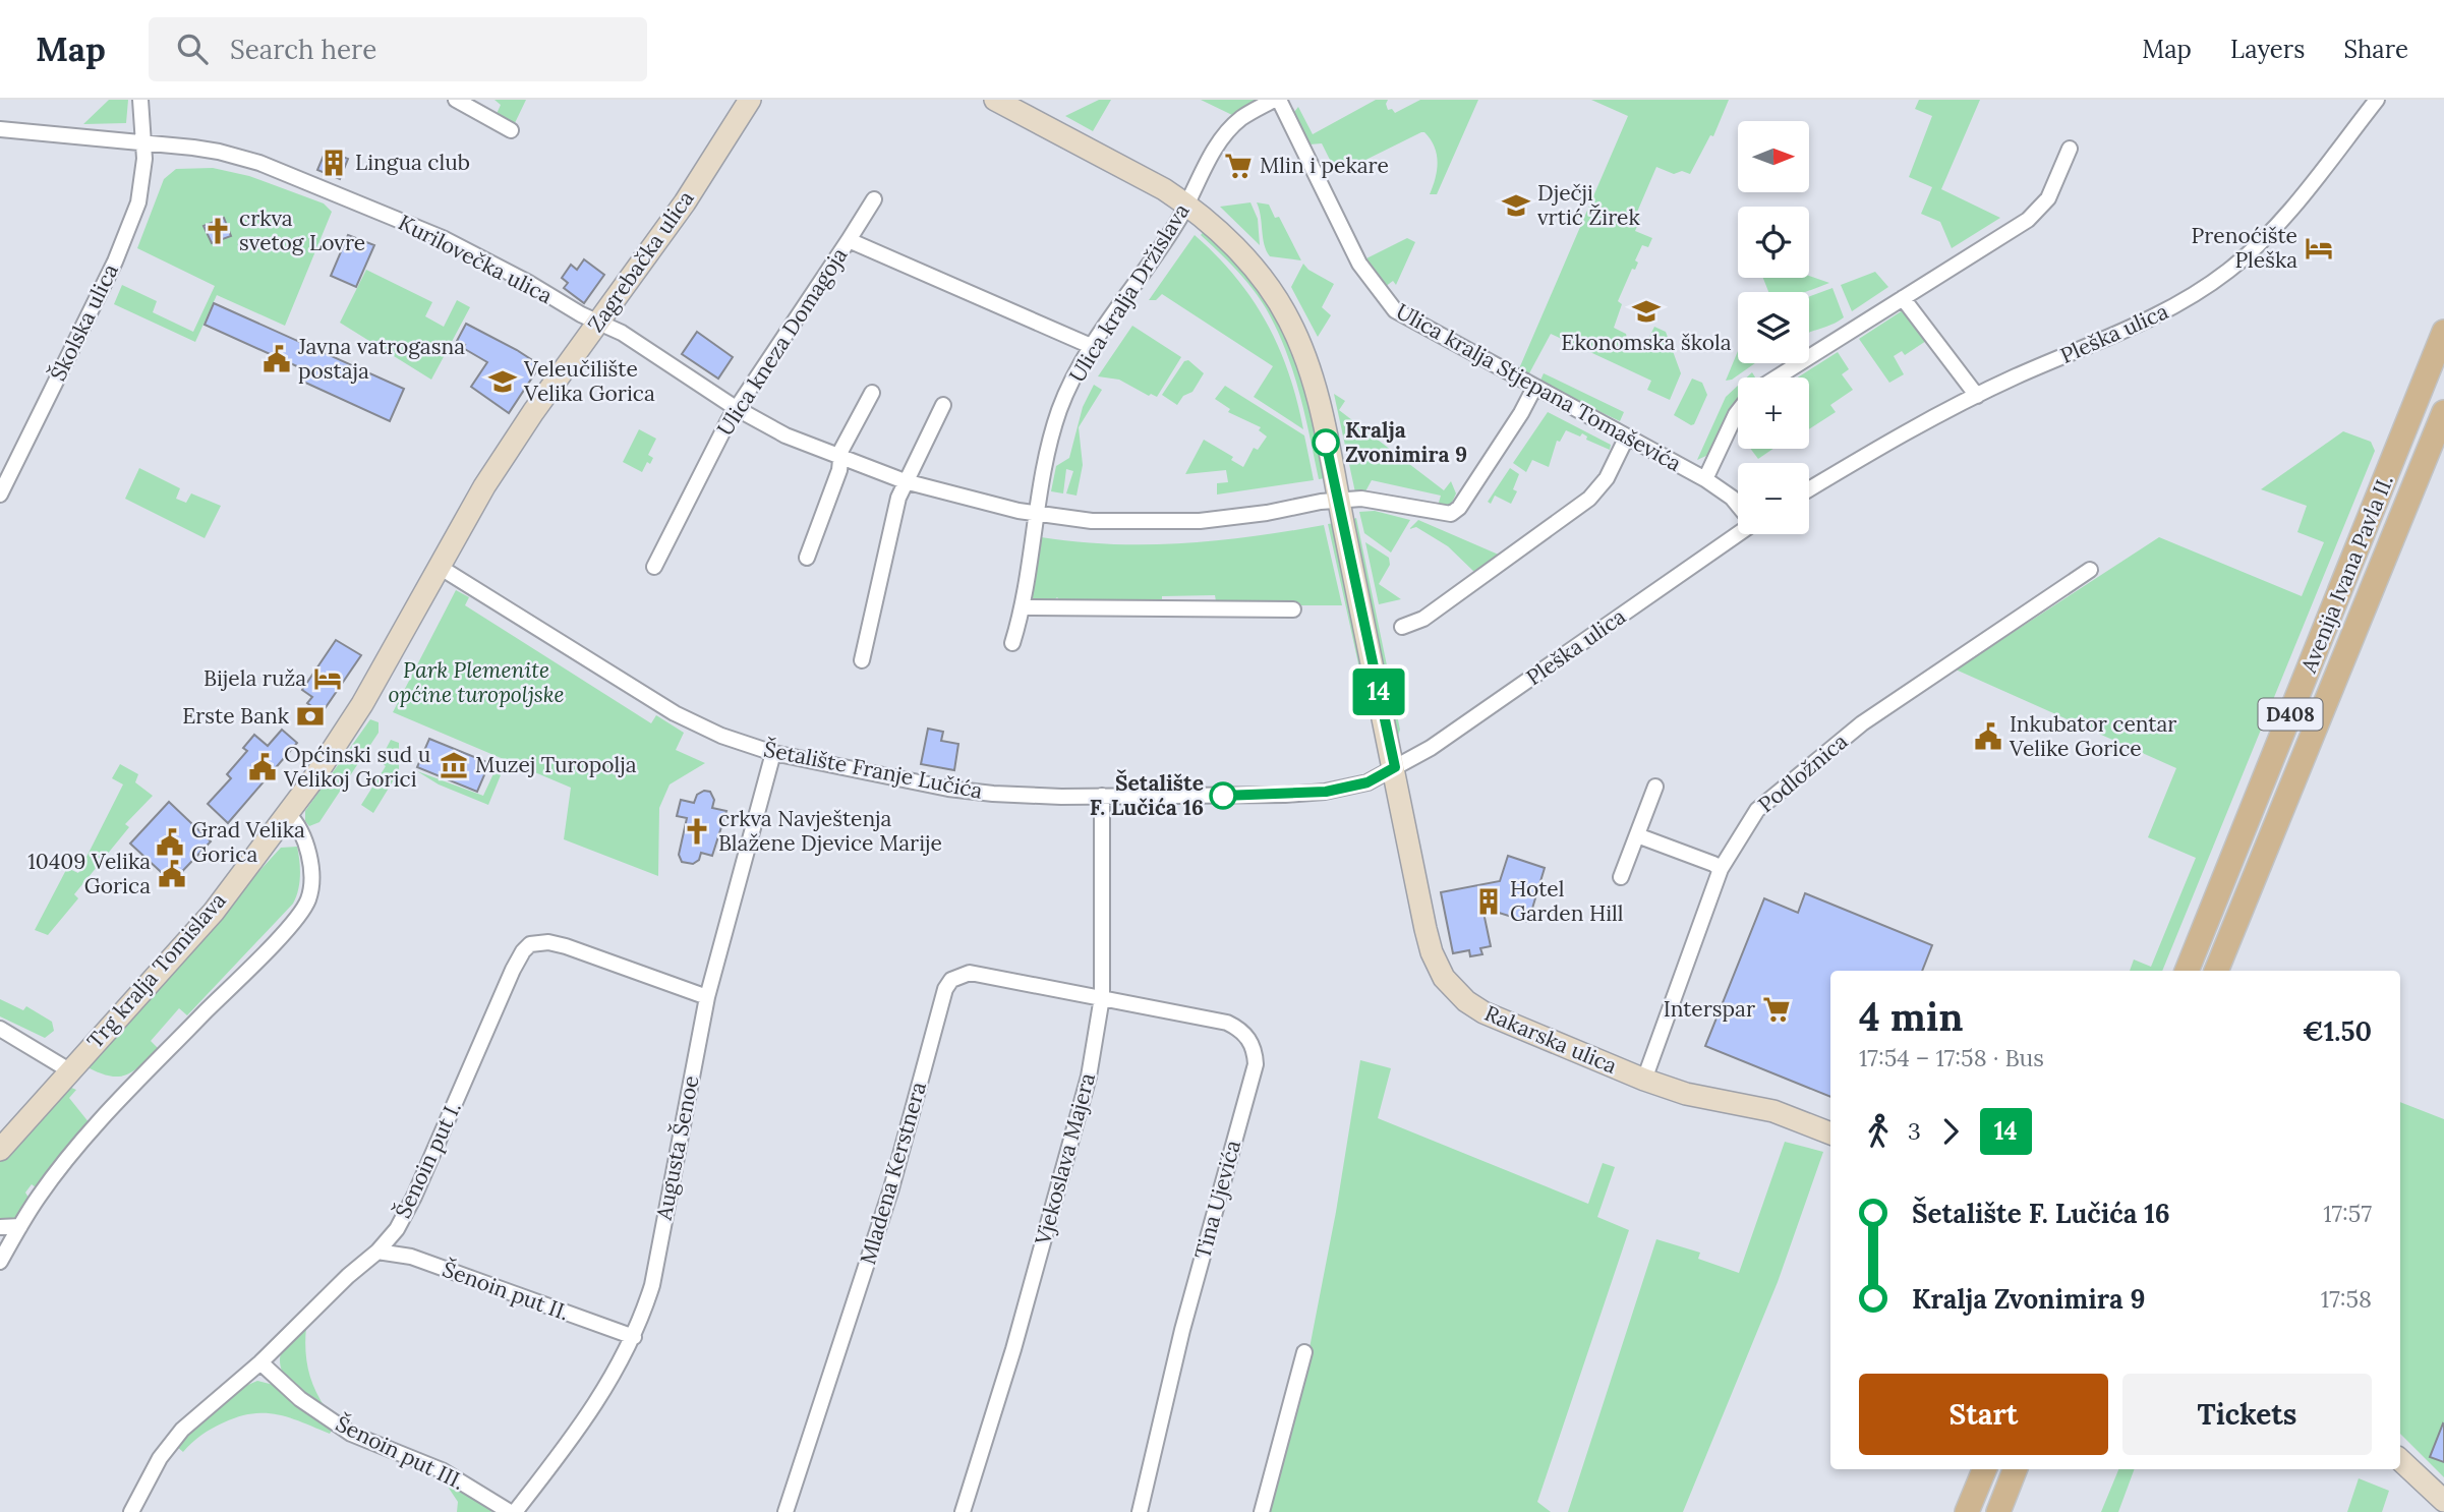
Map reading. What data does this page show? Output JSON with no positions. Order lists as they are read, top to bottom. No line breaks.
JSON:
{"streets":{"main road":["Zagrebačka ulica","Avenija Ivana Pavla II.","D408","Trg kralja Tomislava","Rakarska ulica"],"street":["Kurilovečka ulica","Ulica kralja Držislava","Školska ulica","Pleška ulica","Ulica kneza Domagoja","Ulica kralja Stjepana Tomaševića","Šetalište Franje Lučića","Podložnica","Augusta Šenoe","Vjekoslava Majera","Šenoin put I.","Mladena Kerstnera","Tina Ujevića","Šenoin put II.","Šenoin put III."]},"crossings":[["Kurilovečka ulica","Zagrebačka ulica"],["Kurilovečka ulica","Ulica kralja Držislava"],["Kurilovečka ulica","Školska ulica"],["Kurilovečka ulica","Ulica kneza Domagoja"],["Kurilovečka ulica","Ulica kralja Stjepana Tomaševića"],["Kurilovečka ulica","Rakarska ulica"],["Zagrebačka ulica","Šetalište Franje Lučića"],["Zagrebačka ulica","Trg kralja Tomislava"],["Ulica kralja Držislava","Ulica kneza Domagoja"],["Ulica kralja Držislava","Ulica kralja Stjepana Tomaševića"],["Ulica kralja Držislava","Rakarska ulica"],["Pleška ulica","Šetalište Franje Lučića"],["Pleška ulica","Rakarska ulica"],["Šetalište Franje Lučića","Trg kralja Tomislava"],["Šetalište Franje Lučića","Rakarska ulica"],["Šetalište Franje Lučića","Augusta Šenoe"],["Šetalište Franje Lučića","Vjekoslava Majera"],["Podložnica","Rakarska ulica"],["Augusta Šenoe","Šenoin put I."],["Augusta Šenoe","Šenoin put II."],["Augusta Šenoe","Šenoin put III."],["Vjekoslava Majera","Mladena Kerstnera"],["Vjekoslava Majera","Tina Ujevića"],["Šenoin put I.","Šenoin put II."],["Šenoin put I.","Šenoin put III."],["Mladena Kerstnera","Tina Ujevića"]],"parks":["Park Plemenite općine turopoljske"],"places":{"building":["Lingua club","Hotel Garden Hill"],"supermarket":["Mlin i pekare","Interspar"],"school or university":["Dječji vrtić Žirek","Ekonomska škola","Veleučilište Velika Gorica"],"church":["crkva svetog Lovre","crkva Navještenja Blažene Djevice Marije"],"hotel":["Prenoćište Pleška","Bijela ruža"],"public building":["Javna vatrogasna postaja","Inkubator centar Velike Gorice","Općinski sud u Velikoj Gorici","Grad Velika Gorica","10409 Velika Gorica"],"other":["Kralja Zvonimira 9","Šetalište F. Lučića 16"],"bank":["Erste Bank"],"museum":["Muzej Turopolja"]},"lines":["bus line 14"],"north":"right","page":{"header":"Map","search":"Search here","nav":["Map","Layers","Share"],"on_map":"14","map_buttons":["+","−"],"heading":["4 min","17:54 – 17:58 · Bus","€1.50"],"legs":["3","14"],"list":[{"name":"Šetalište F. Lučića 16","value":"17:57"},{"name":"Kralja Zvonimira 9","value":"17:58"}],"buttons":["Start","Tickets"]}}
